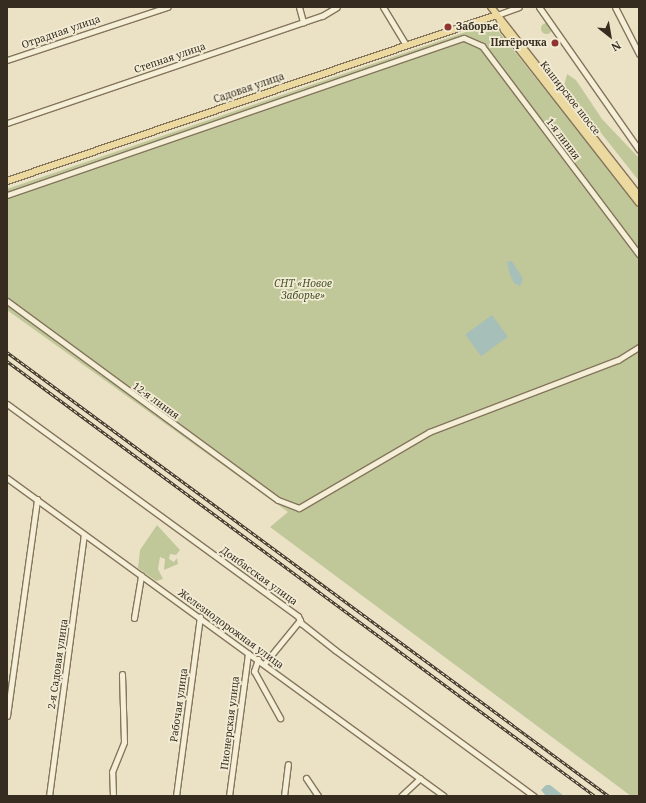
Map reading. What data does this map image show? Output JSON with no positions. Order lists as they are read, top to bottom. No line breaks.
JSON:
{"streets":{"main road":["Садовая улица","Каширское шоссе"],"street":["Отрадная улица","Степная улица","1-я линия","12-я линия","Донбасская улица","Железнодорожная улица","2-я Садовая улица","Рабочая улица","Пионерская улица"]},"crossings":[["Садовая улица","Каширское шоссе"],["Железнодорожная улица","2-я Садовая улица"],["Железнодорожная улица","Рабочая улица"],["Железнодорожная улица","Пионерская улица"]],"parks":["СНТ «Новое Заборье»"],"places":["Заборье","Пятёрочка"],"north":"bottom right"}
